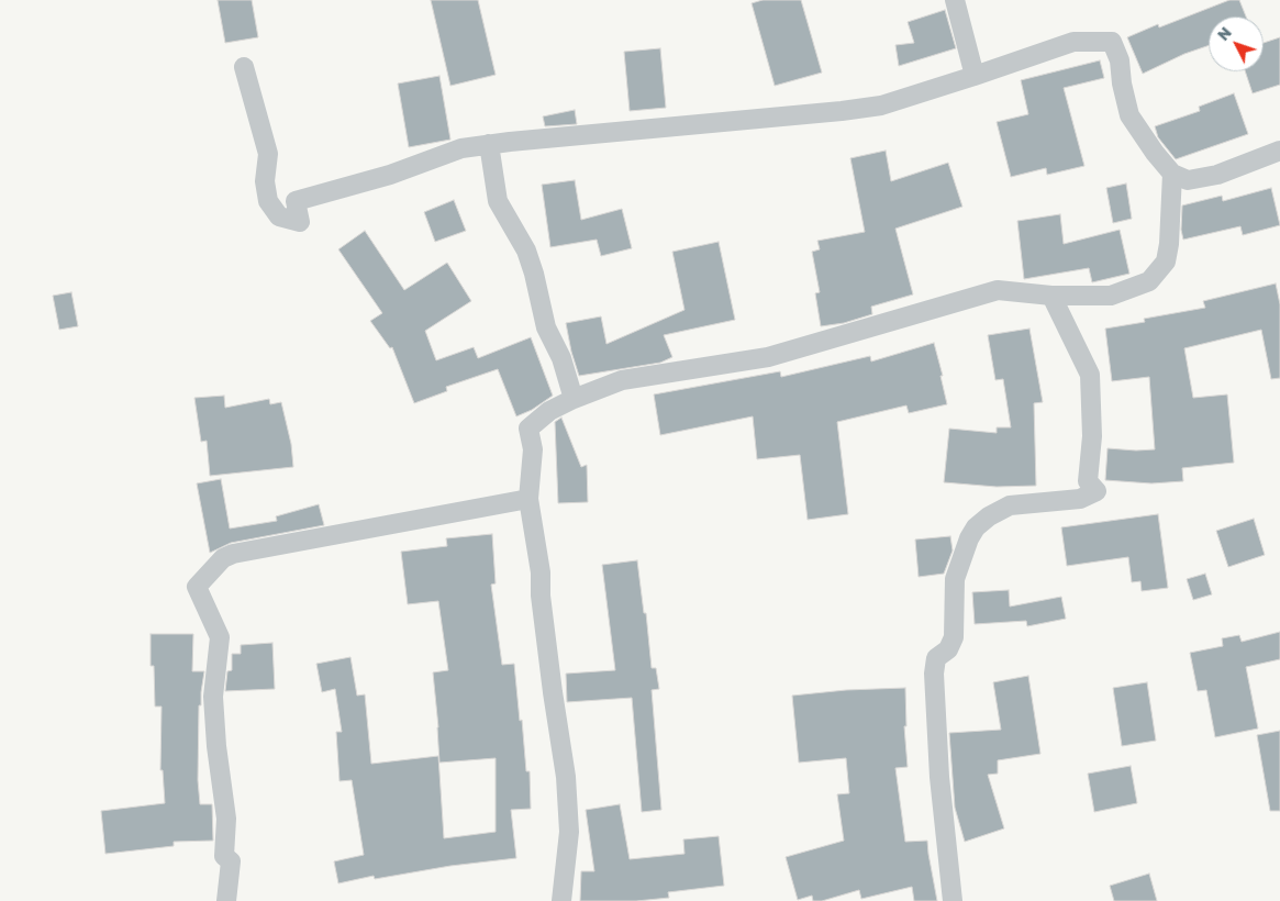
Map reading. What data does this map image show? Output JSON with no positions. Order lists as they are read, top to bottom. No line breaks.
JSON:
{"north":"top left"}
